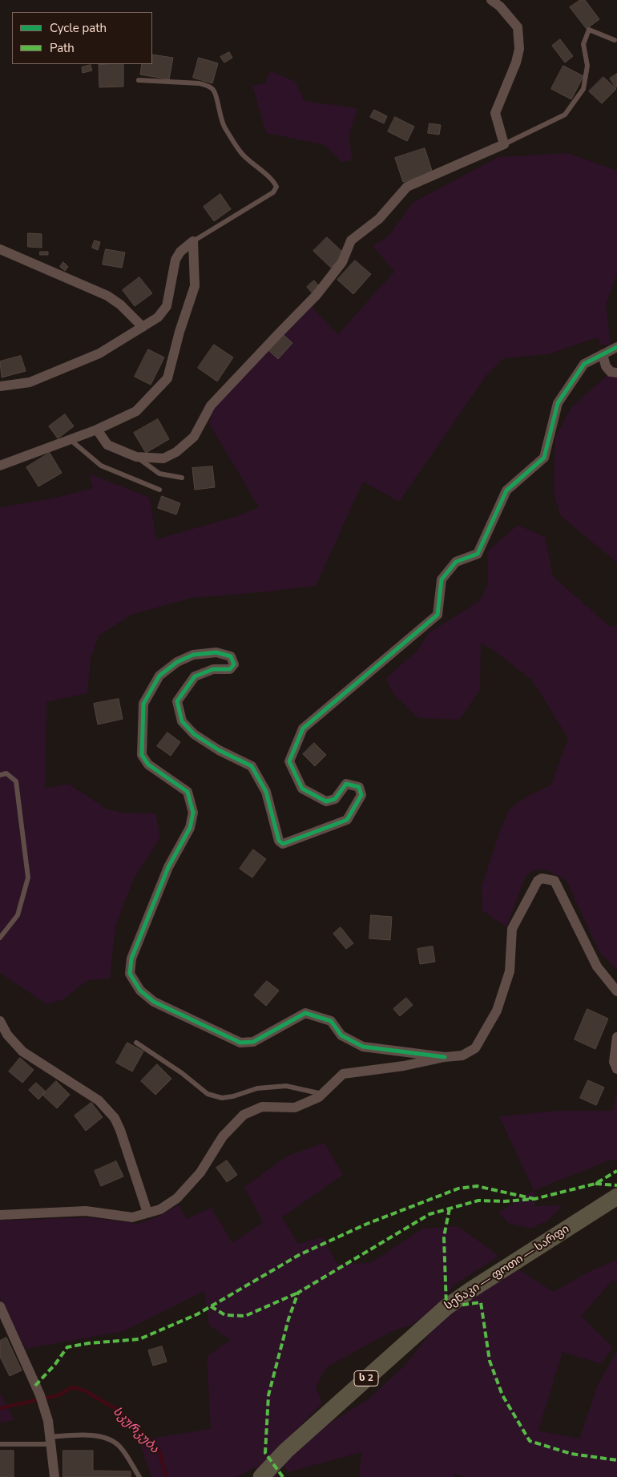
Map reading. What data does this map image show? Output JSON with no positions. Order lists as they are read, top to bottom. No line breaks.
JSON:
{"streets":{"highway":["სენაკი — ფოთი — სარფი","ს 2"]},"water":["სკურკუბა"],"legend":["Cycle path","Path"]}
